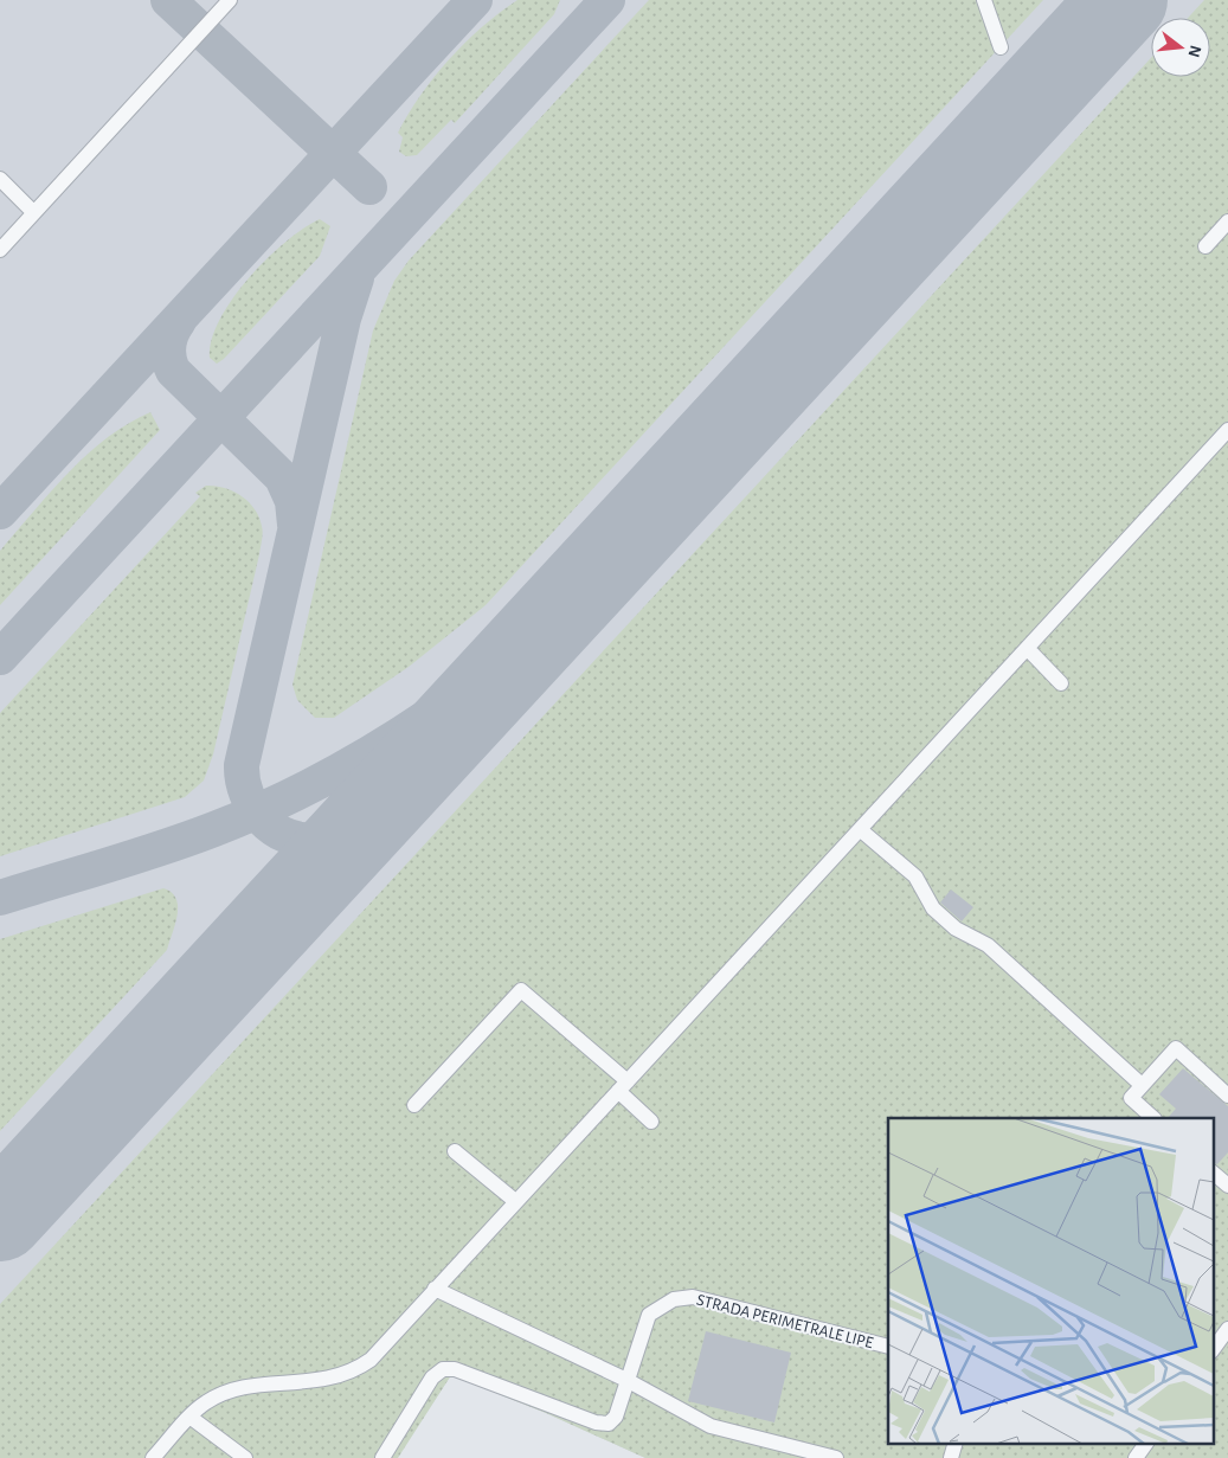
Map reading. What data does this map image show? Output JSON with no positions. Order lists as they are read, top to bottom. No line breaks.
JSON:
{"streets":{"lane":["STRADA PERIMETRALE LIPE"]},"north":"right"}
